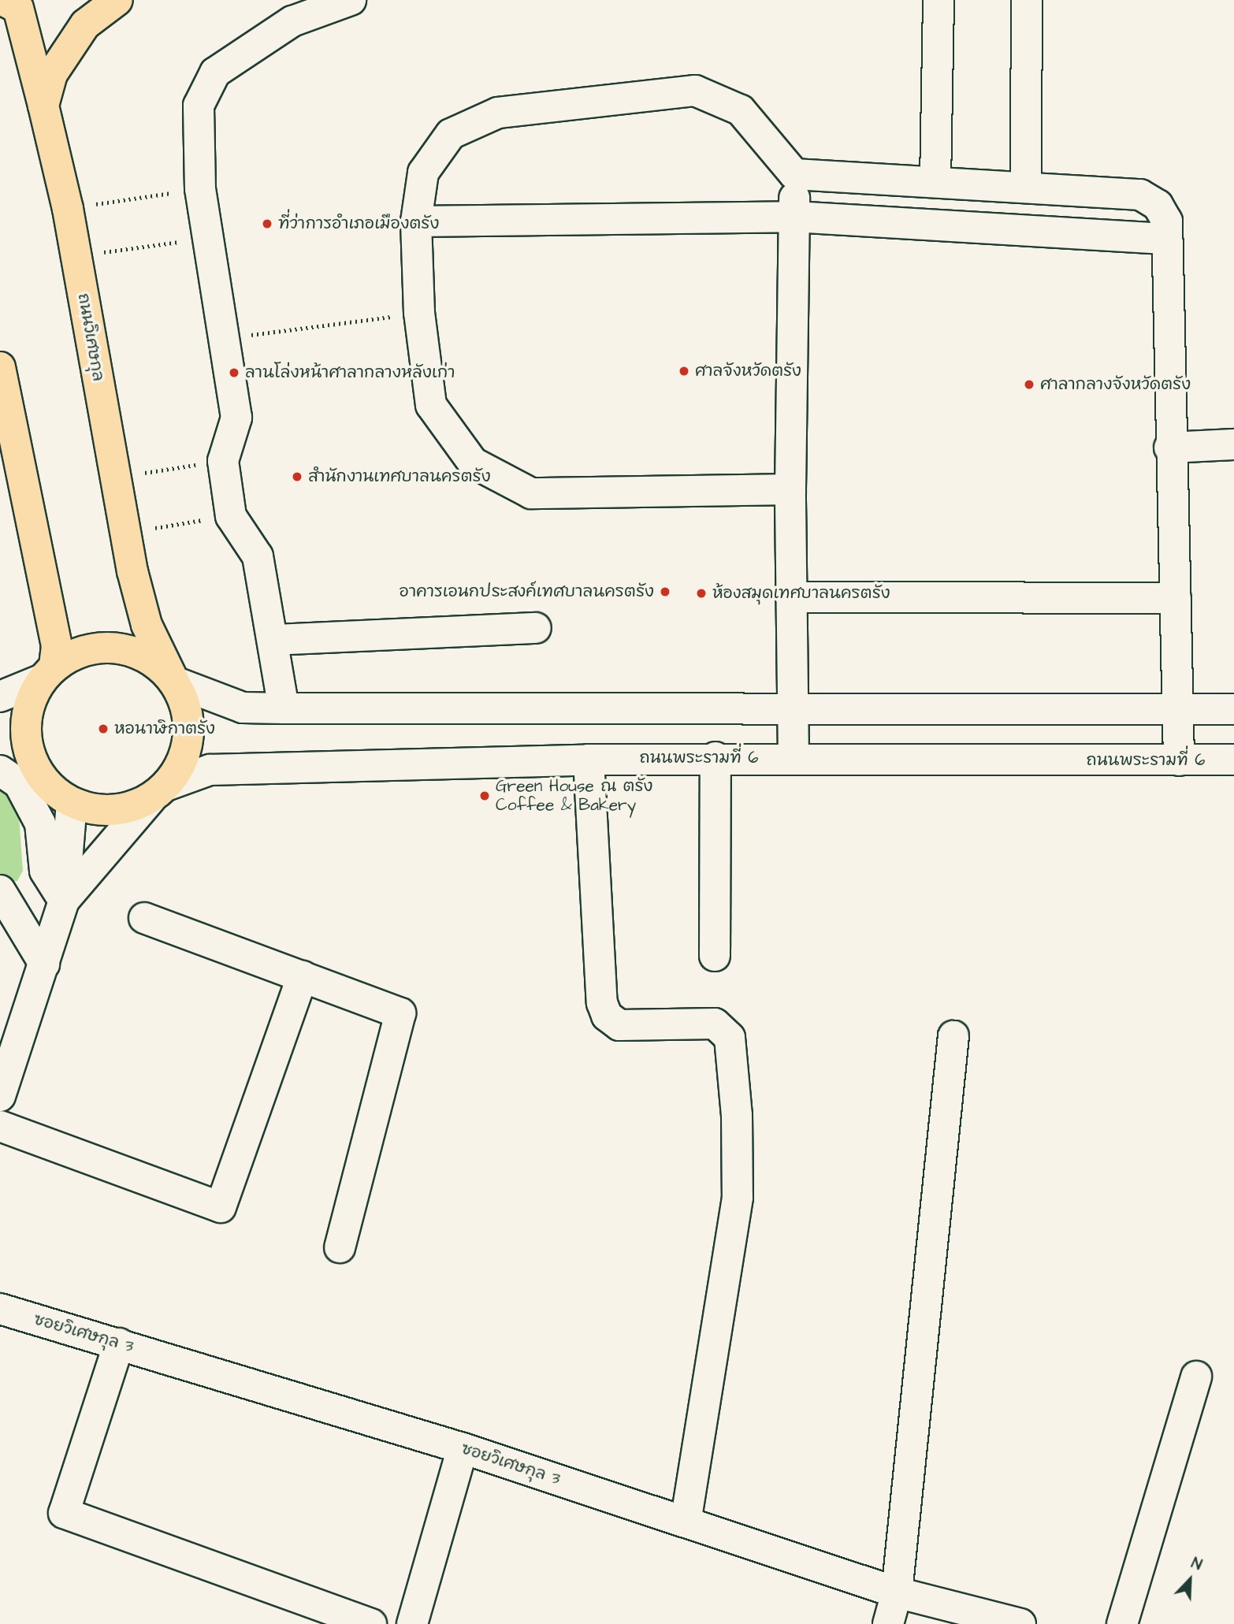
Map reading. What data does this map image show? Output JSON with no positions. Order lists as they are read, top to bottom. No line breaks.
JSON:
{"streets":{"main road":["ถนนวิเศษกุล"],"street":["ถนนพระรามที่ 6","ซอยวิเศษกุล 3"]},"crossings":[["ถนนวิเศษกุล","ถนนพระรามที่ 6"]],"places":["ที่ว่าการอำเภอเมืองตรัง","ศาลจังหวัดตรัง","ลานโล่งหน้าศาลากลางหลังเก่า","ศาลากลางจังหวัดตรัง","สำนักงานเทศบาลนครตรัง","อาคารเอนกประสงค์เทศบาลนครตรัง","ห้องสมุดเทศบาลนครตรัง","หอนาฬิกาตรัง","Green House ณ ตรัง Coffee & Bakery"],"north":"top right"}
